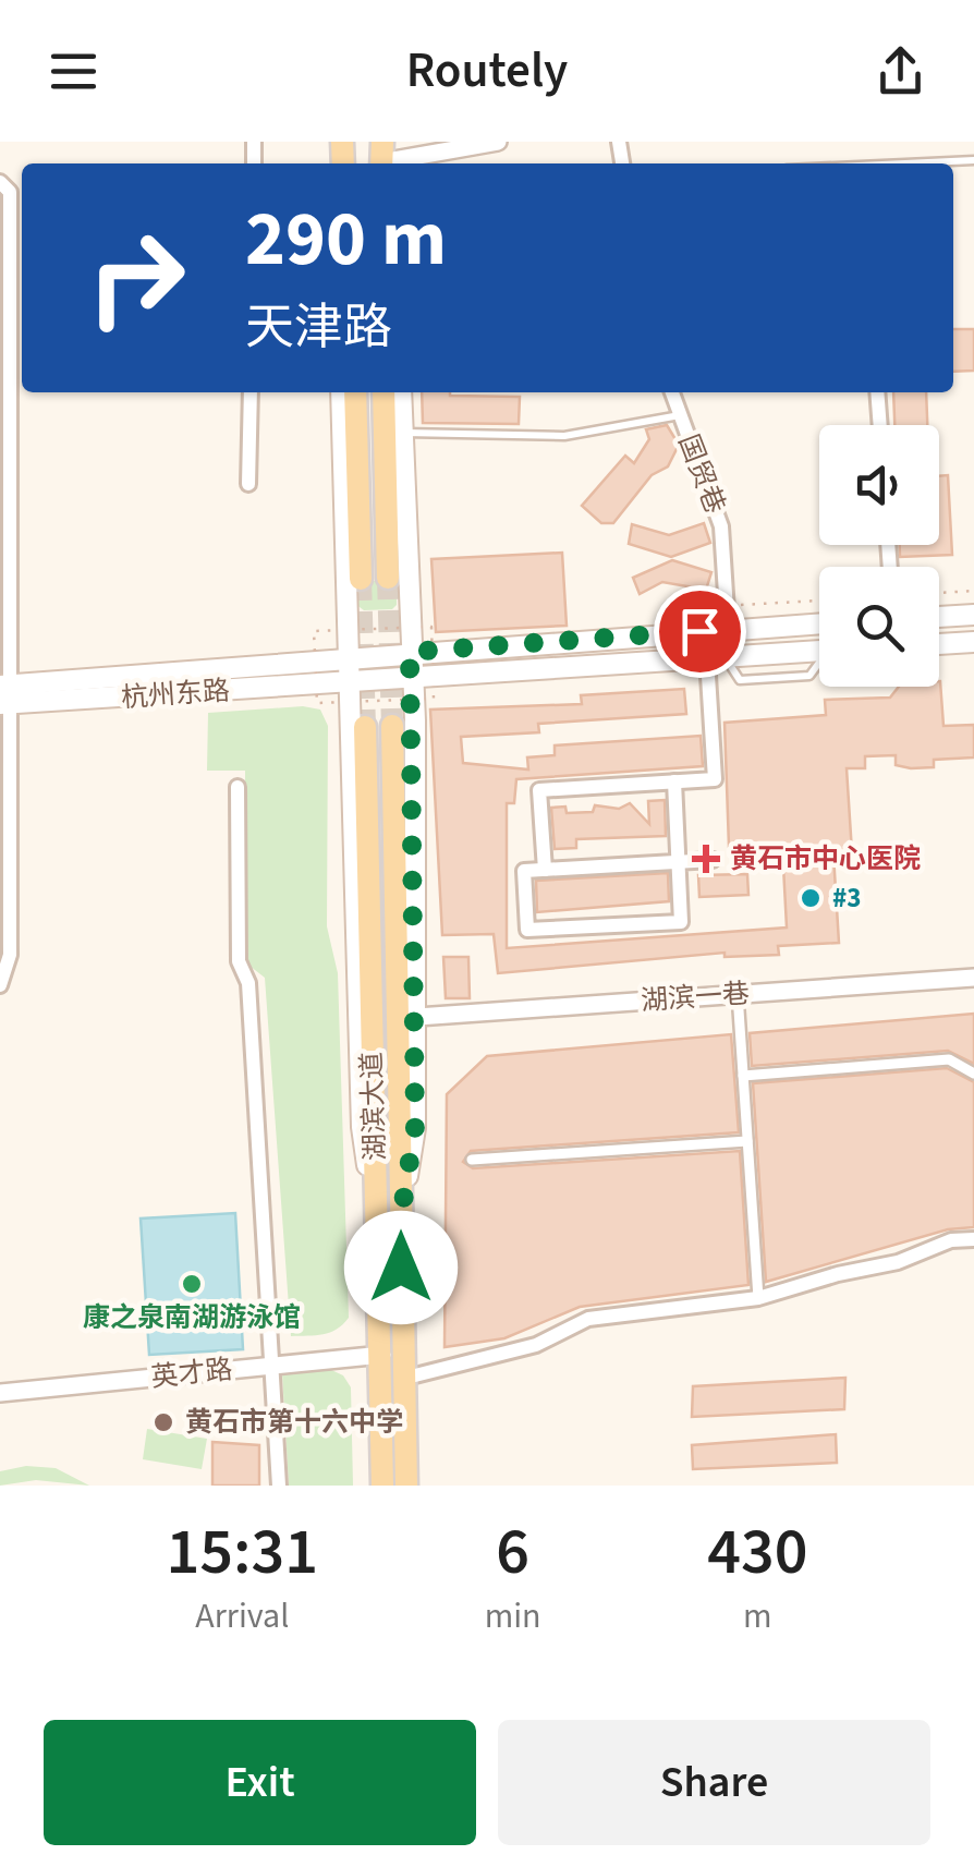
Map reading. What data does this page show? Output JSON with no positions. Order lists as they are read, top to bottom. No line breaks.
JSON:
{"streets":{"main road":["杭州东路","湖滨大道"],"street":["国贸巷","湖滨一巷","英才路"]},"crossings":[["国贸巷","杭州东路"],["湖滨大道","英才路"]],"places":{"health":["黄石市中心医院"],"other":["#3","康之泉南湖游泳馆","黄石市第十六中学"]},"page":{"header":"Routely","turn":["290 m","天津路"],"eta":["15:31","Arrival","6","min","430","m"],"buttons":["Exit","Share"]}}
